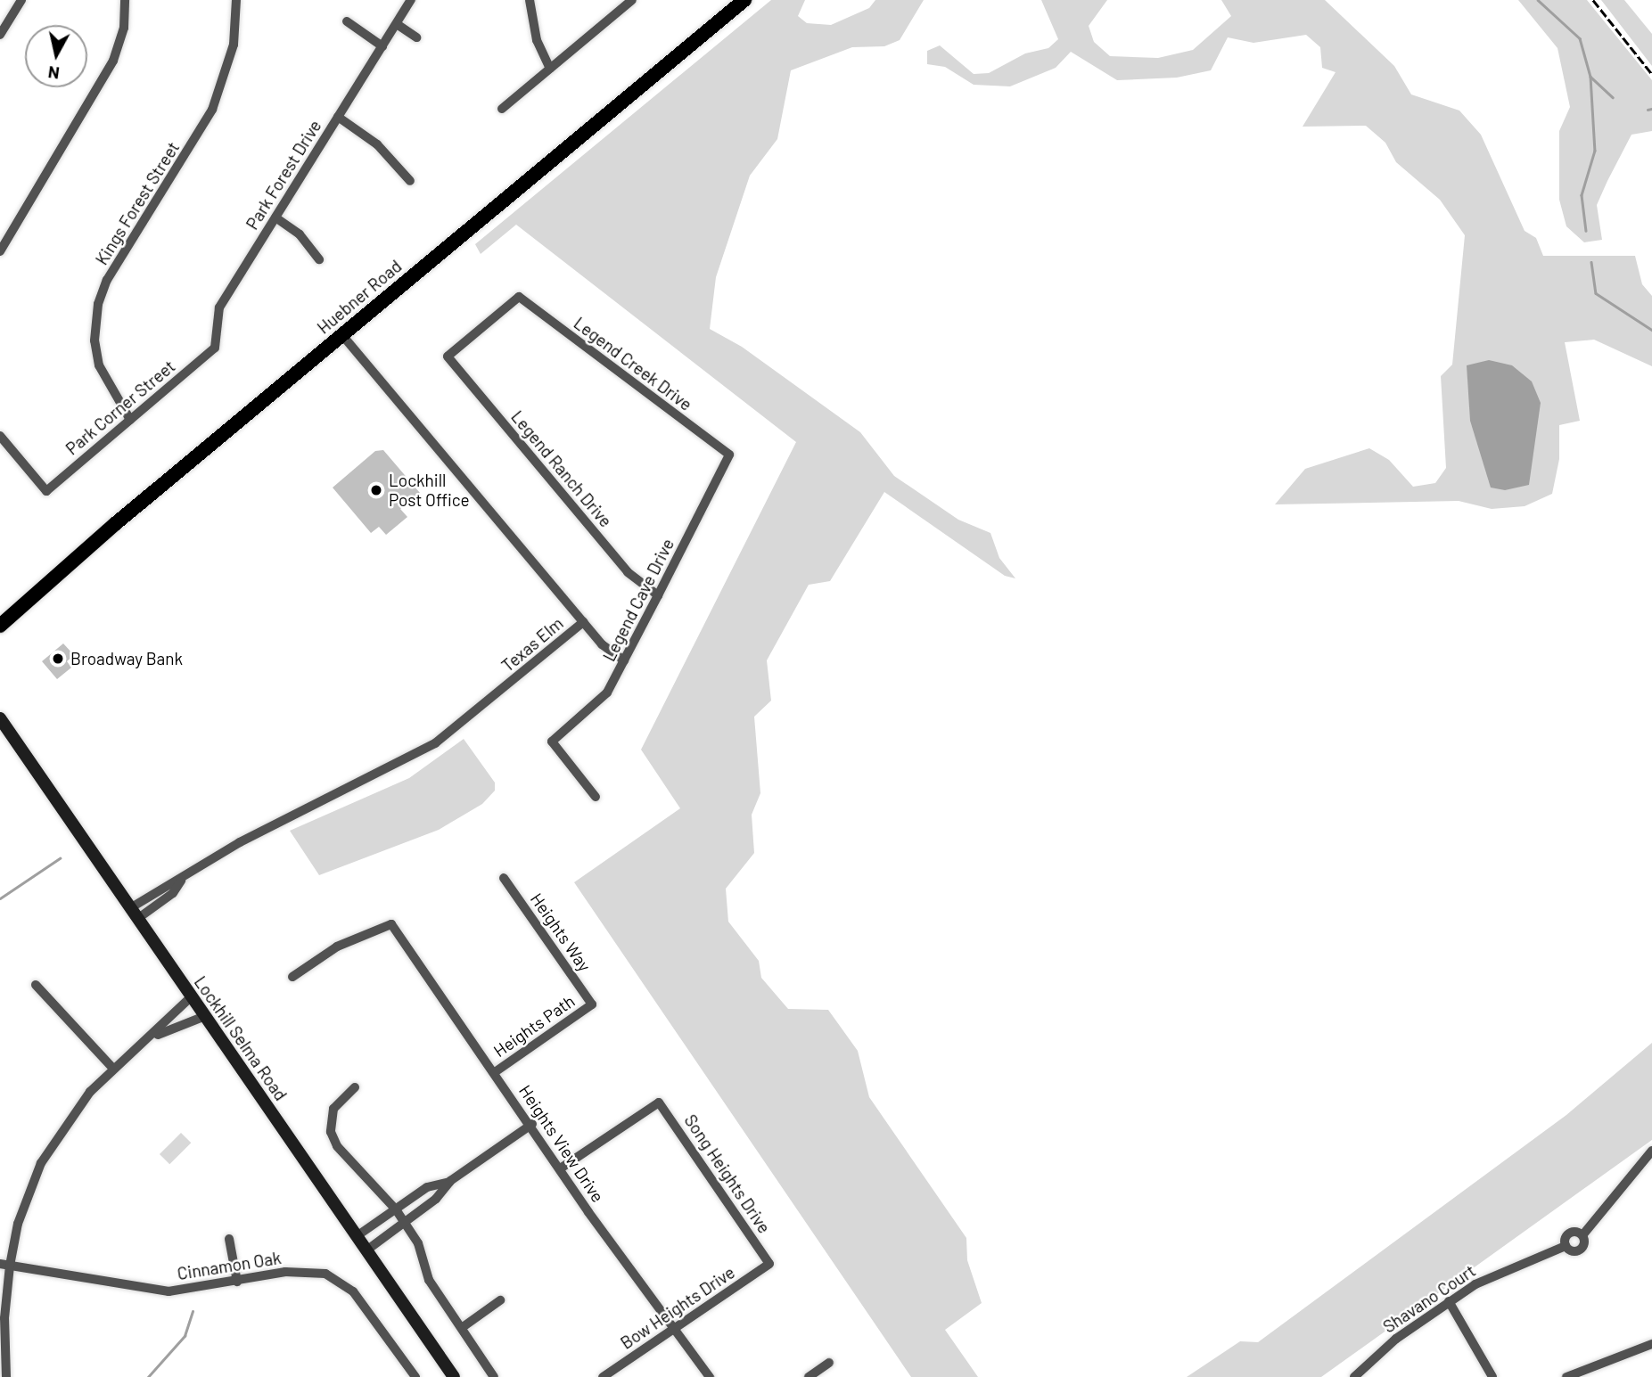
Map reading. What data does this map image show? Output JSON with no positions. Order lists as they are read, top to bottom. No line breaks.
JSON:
{"streets":{"main road":["Huebner Road","Lockhill Selma Road"],"street":["Park Forest Drive","Kings Forest Street","Legend Creek Drive","Park Corner Street","Legend Ranch Drive","Legend Cave Drive","Texas Elm","Heights Way","Heights Path","Heights View Drive","Song Heights Drive","Cinnamon Oak","Shavano Court","Bow Heights Drive"]},"crossings":[["Park Forest Drive","Park Corner Street"],["Kings Forest Street","Park Corner Street"],["Huebner Road","Texas Elm"],["Legend Creek Drive","Legend Ranch Drive"],["Legend Creek Drive","Legend Cave Drive"],["Legend Ranch Drive","Legend Cave Drive"],["Texas Elm","Lockhill Selma Road"],["Heights Way","Heights Path"],["Heights Path","Heights View Drive"],["Heights View Drive","Song Heights Drive"],["Heights View Drive","Bow Heights Drive"],["Song Heights Drive","Bow Heights Drive"]],"places":["Lockhill Post Office","Broadway Bank"],"north":"bottom"}
